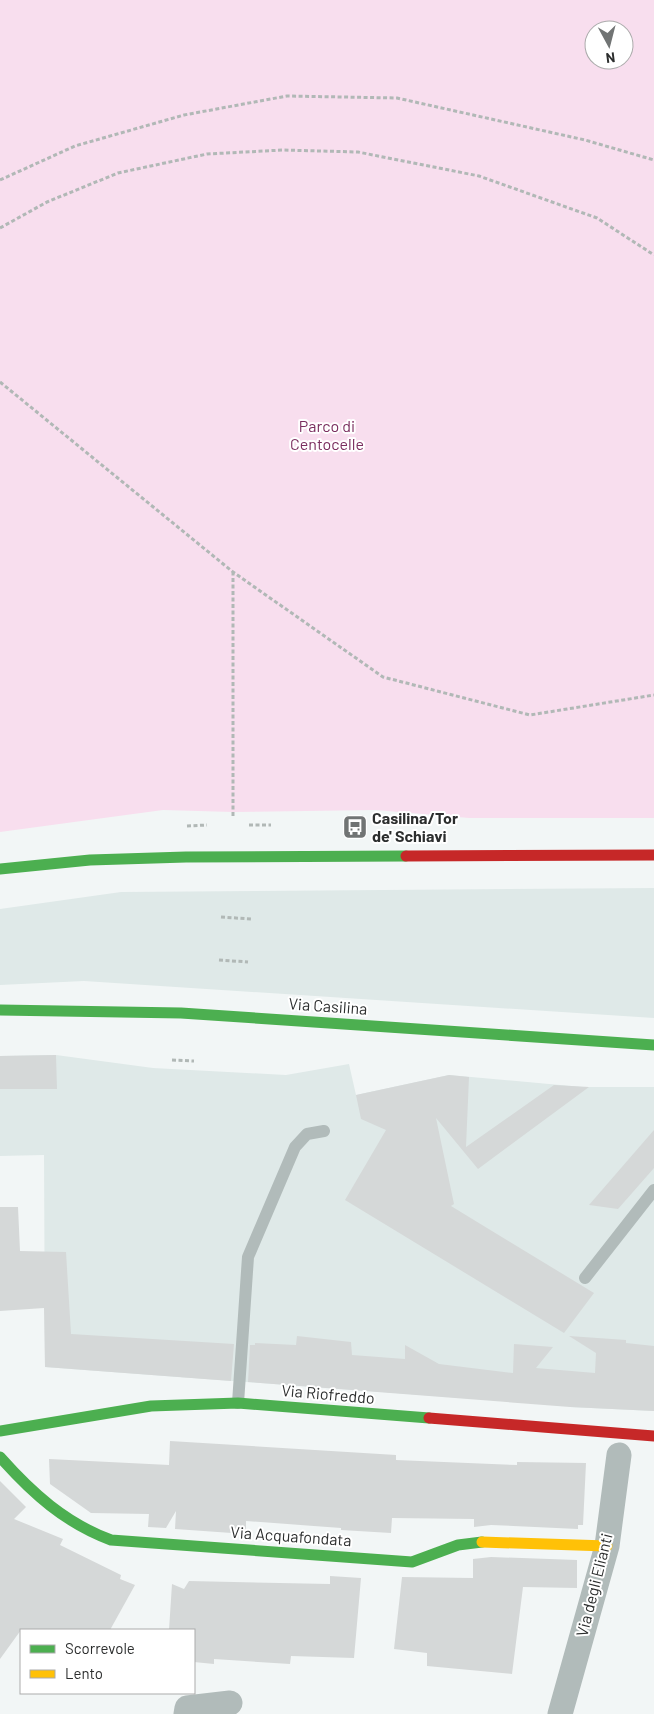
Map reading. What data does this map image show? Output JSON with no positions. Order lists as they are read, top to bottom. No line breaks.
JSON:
{"streets":{"main road":["Via Casilina","Via Riofreddo","Via Acquafondata"],"street":["Via degli Elianti"]},"crossings":[["Via Acquafondata","Via degli Elianti"]],"parks":["Parco di Centocelle"],"places":{"bus stop":["Casilina/Tor de' Schiavi"]},"legend":["Scorrevole","Lento"],"north":"bottom"}
